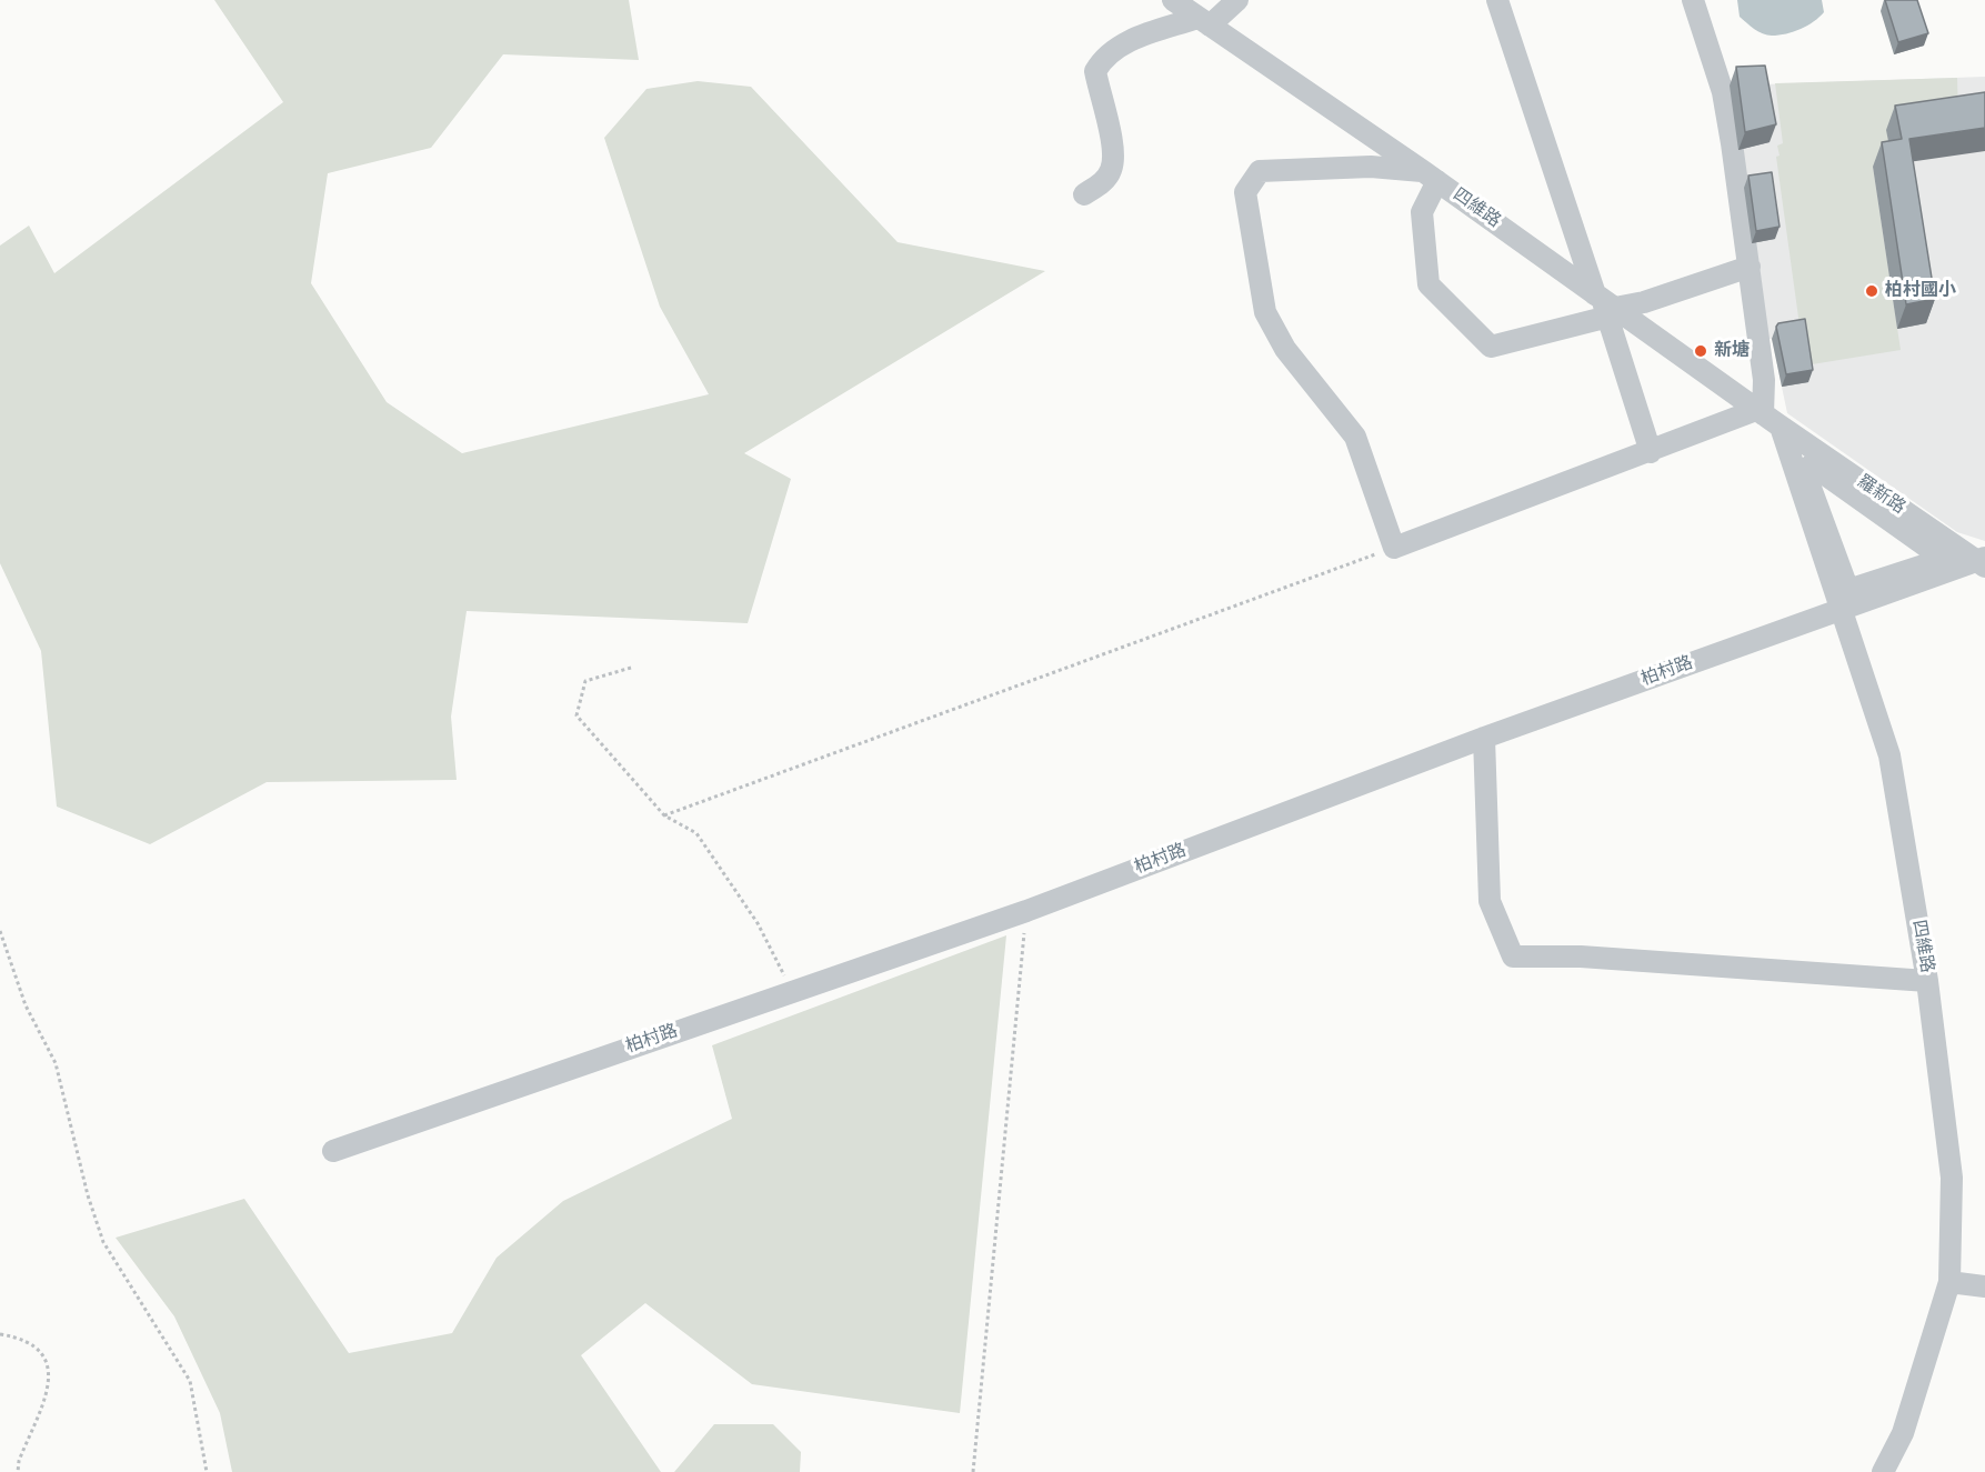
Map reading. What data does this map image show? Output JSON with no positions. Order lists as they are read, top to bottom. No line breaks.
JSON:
{"streets":{"street":["四維路","羅新路","柏村路"]},"crossings":[["四維路","羅新路"],["四維路","柏村路"],["羅新路","柏村路"]],"places":["柏村國小","新塘"]}
